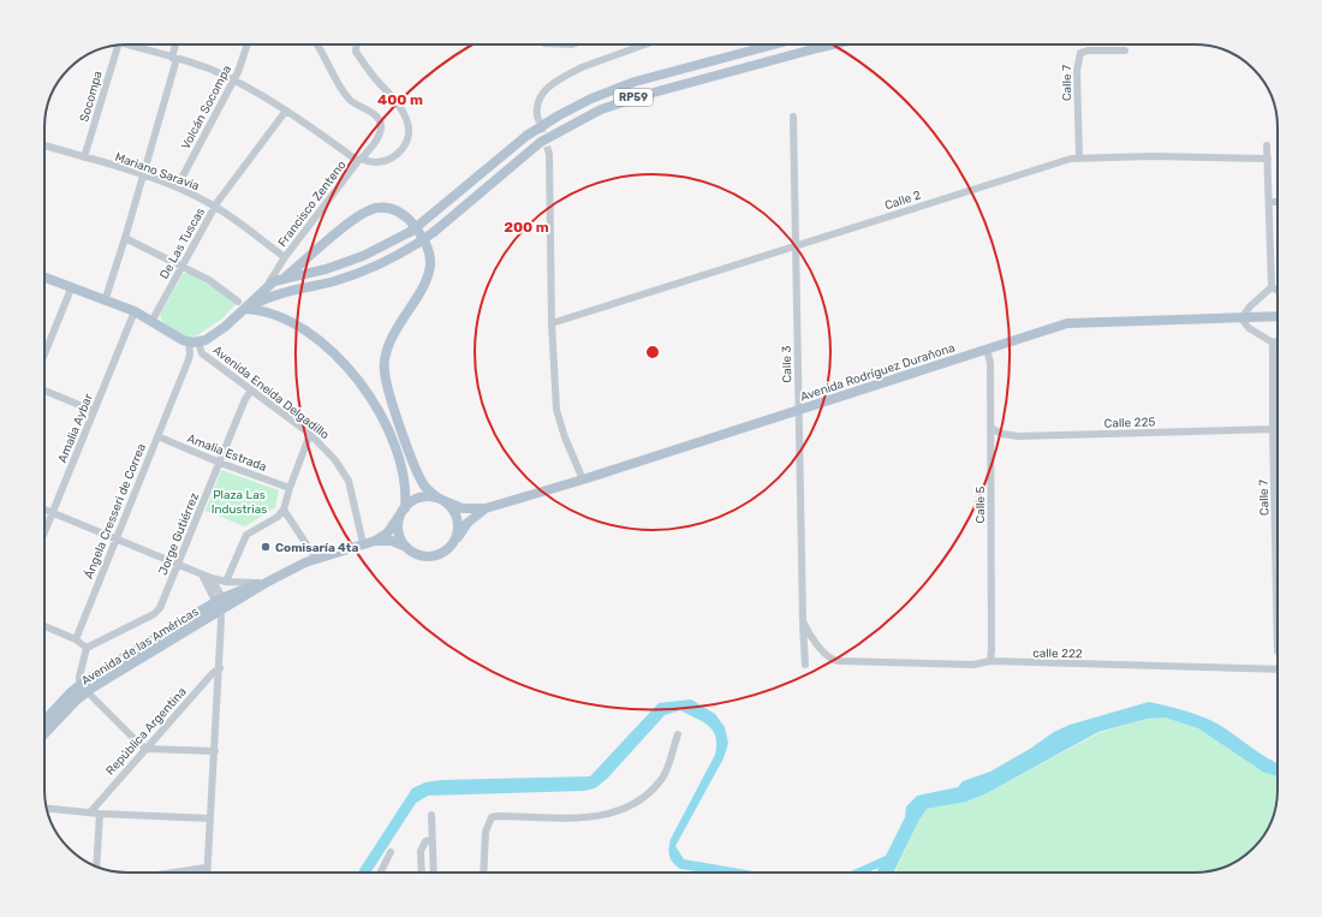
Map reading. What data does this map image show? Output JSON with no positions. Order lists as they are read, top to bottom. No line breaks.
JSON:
{"streets":{"main road":["RP59","Avenida Rodríguez Durañona","Avenida Eneida Delgadillo","Avenida de las Américas"],"street":["Calle 7","Socompa","Volcán Socompa","Mariano Saravia","Calle 2","Francisco Zenteno","De Las Tuscas","Calle 3","Calle 225","Amalia Aybar","Amalia Estrada","Calle 5","Ángela Cresseri de Correa","Jorge Gutiérrez","calle 222","República Argentina"]},"crossings":[["Calle 7","Calle 2"],["Calle 7","Calle 225"],["Socompa","Mariano Saravia"],["Volcán Socompa","Mariano Saravia"],["Mariano Saravia","Francisco Zenteno"],["Mariano Saravia","De Las Tuscas"],["Calle 2","Calle 3"],["De Las Tuscas","Avenida Eneida Delgadillo"],["Calle 3","Avenida Rodríguez Durañona"],["Calle 3","calle 222"],["Avenida Rodríguez Durañona","Calle 5"],["Avenida Eneida Delgadillo","Amalia Aybar"],["Avenida Eneida Delgadillo","Ángela Cresseri de Correa"],["Avenida Eneida Delgadillo","Jorge Gutiérrez"],["Avenida Eneida Delgadillo","Avenida de las Américas"],["Calle 225","Calle 5"],["Amalia Estrada","Ángela Cresseri de Correa"],["Amalia Estrada","Jorge Gutiérrez"],["Calle 5","calle 222"]],"parks":["Plaza Las Industrias"],"places":["Comisaría 4ta"],"rings":["400 m","200 m"]}
